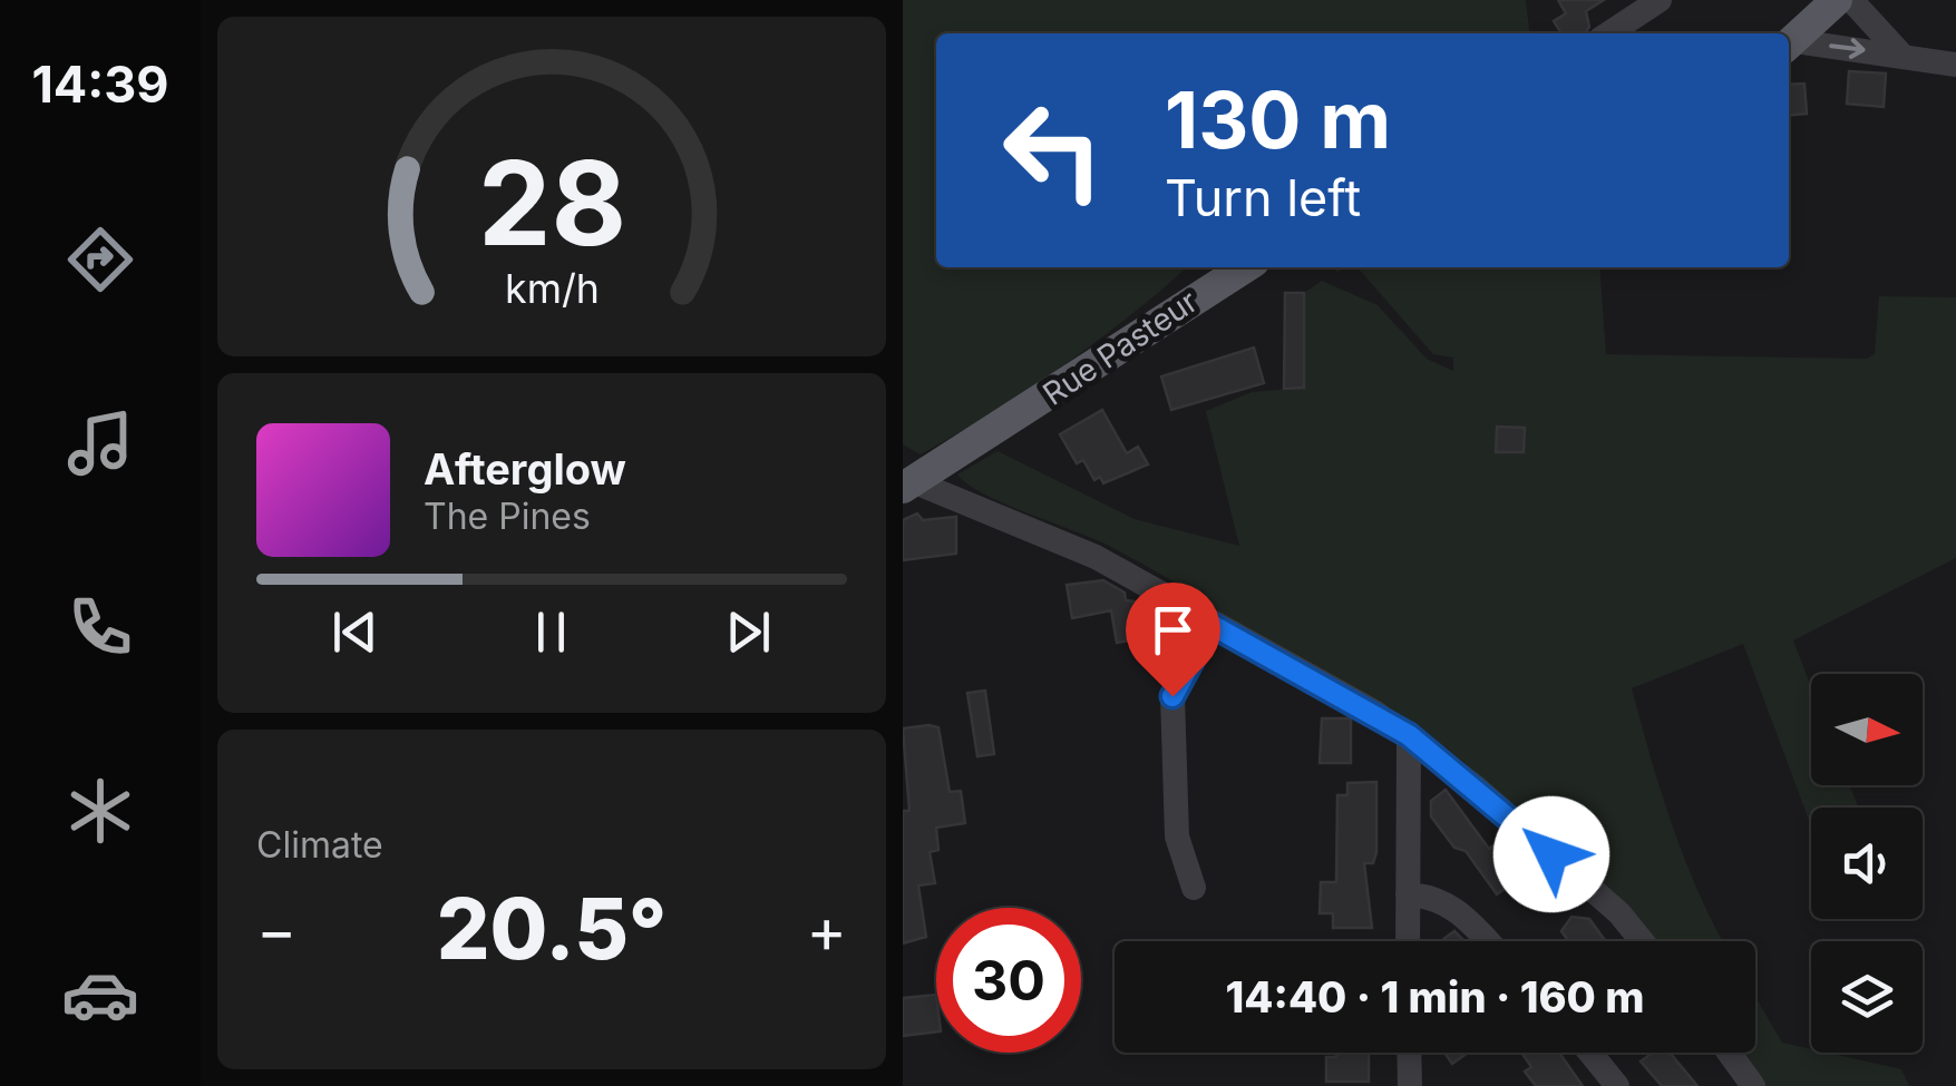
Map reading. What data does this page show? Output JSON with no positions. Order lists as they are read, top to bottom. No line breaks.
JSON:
{"streets":{"main road":["Rue Pasteur"]},"north":"right","page":{"tabs":"14:39","turn":["130 m","Turn left"],"song":["Afterglow","The Pines"],"tile":"Climate","heat":["−","20.5°","+"],"limit":"30","trip":"14:40 · 1 min · 160 m","gauge":["28","km/h"]}}
